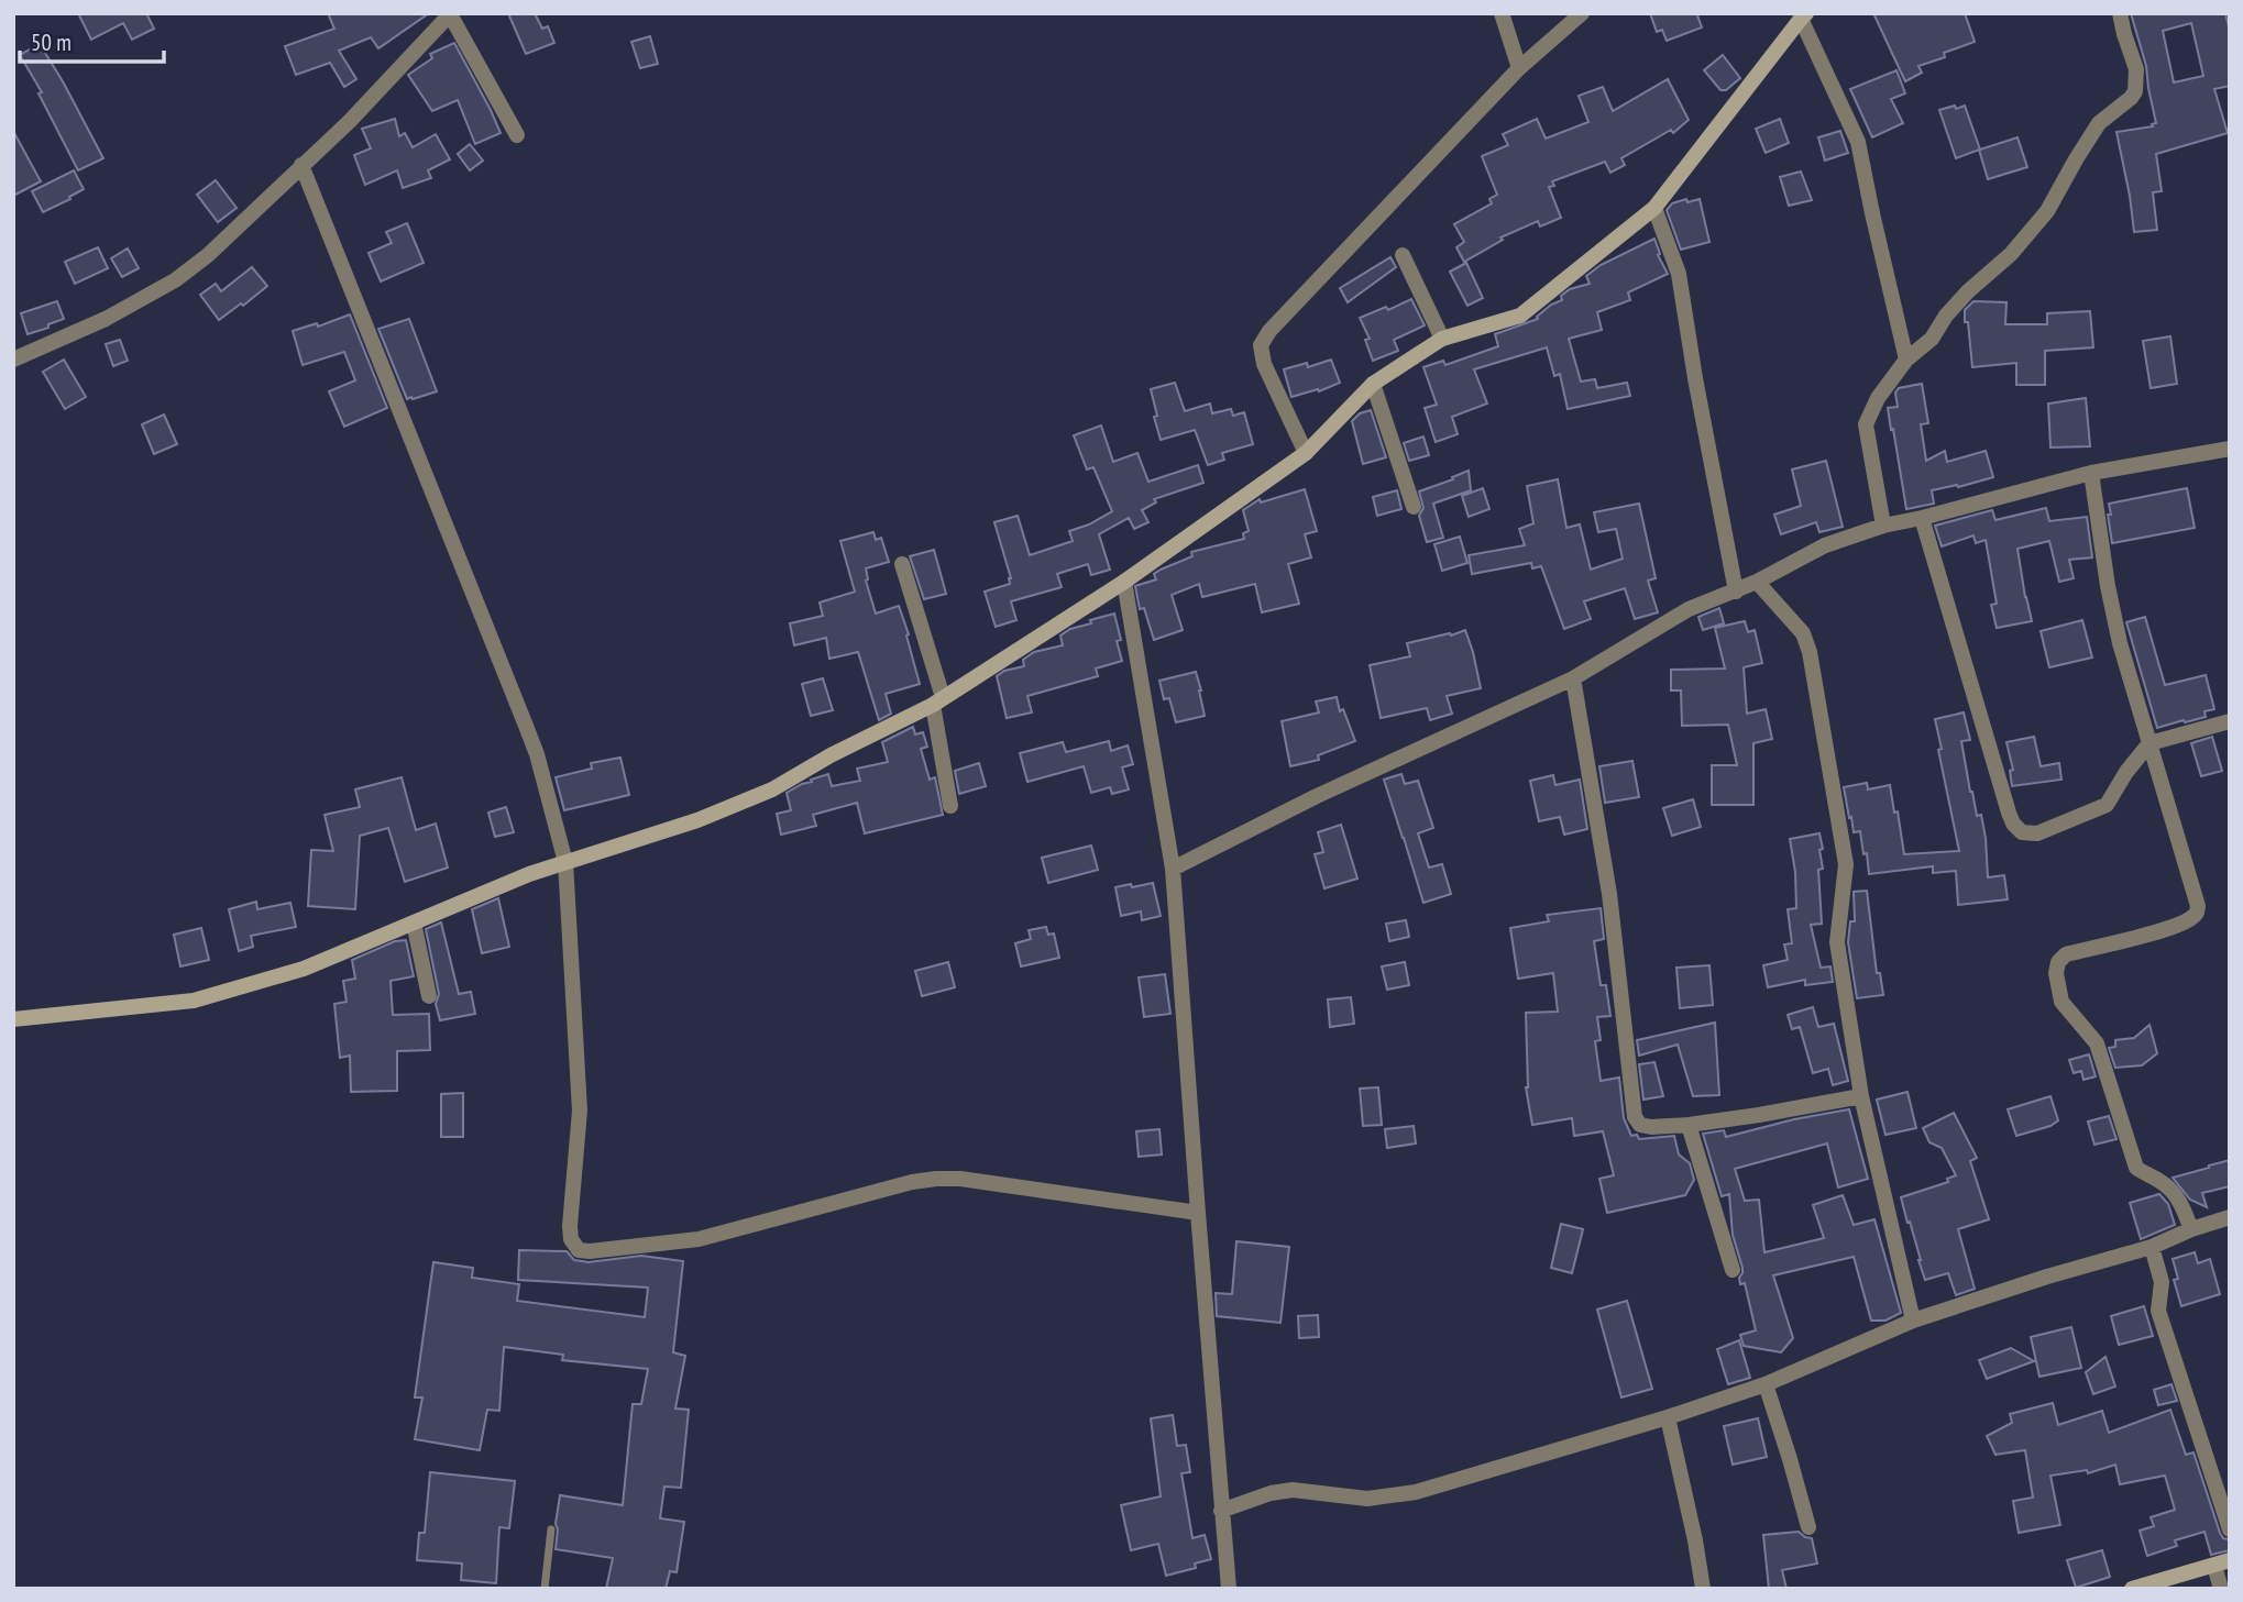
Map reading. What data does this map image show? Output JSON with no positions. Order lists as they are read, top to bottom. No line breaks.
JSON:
{"scale_bar":"50 m"}
